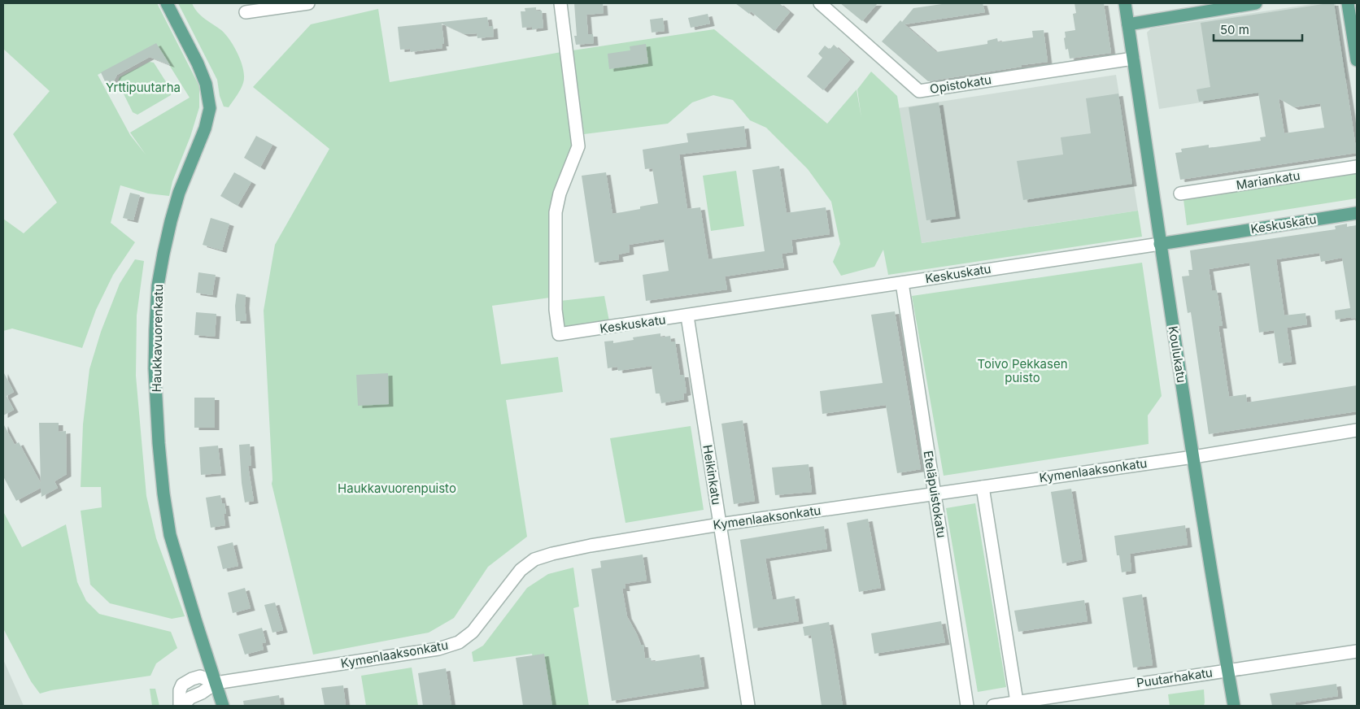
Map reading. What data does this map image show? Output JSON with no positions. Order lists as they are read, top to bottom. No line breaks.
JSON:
{"streets":{"main road":["Keskuskatu","Haukkavuorenkatu","Koulukatu"],"street":["Opistokatu","Mariankatu","Kymenlaaksonkatu","Heikinkatu","Eteläpuistokatu","Puutarhakatu"]},"crossings":[["Opistokatu","Koulukatu"],["Keskuskatu","Koulukatu"],["Keskuskatu","Heikinkatu"],["Keskuskatu","Eteläpuistokatu"],["Haukkavuorenkatu","Kymenlaaksonkatu"],["Koulukatu","Kymenlaaksonkatu"],["Koulukatu","Puutarhakatu"],["Kymenlaaksonkatu","Heikinkatu"],["Kymenlaaksonkatu","Eteläpuistokatu"]],"parks":["Yrttipuutarha","Toivo Pekkasen puisto","Haukkavuorenpuisto"],"scale_bar":"50 m"}
